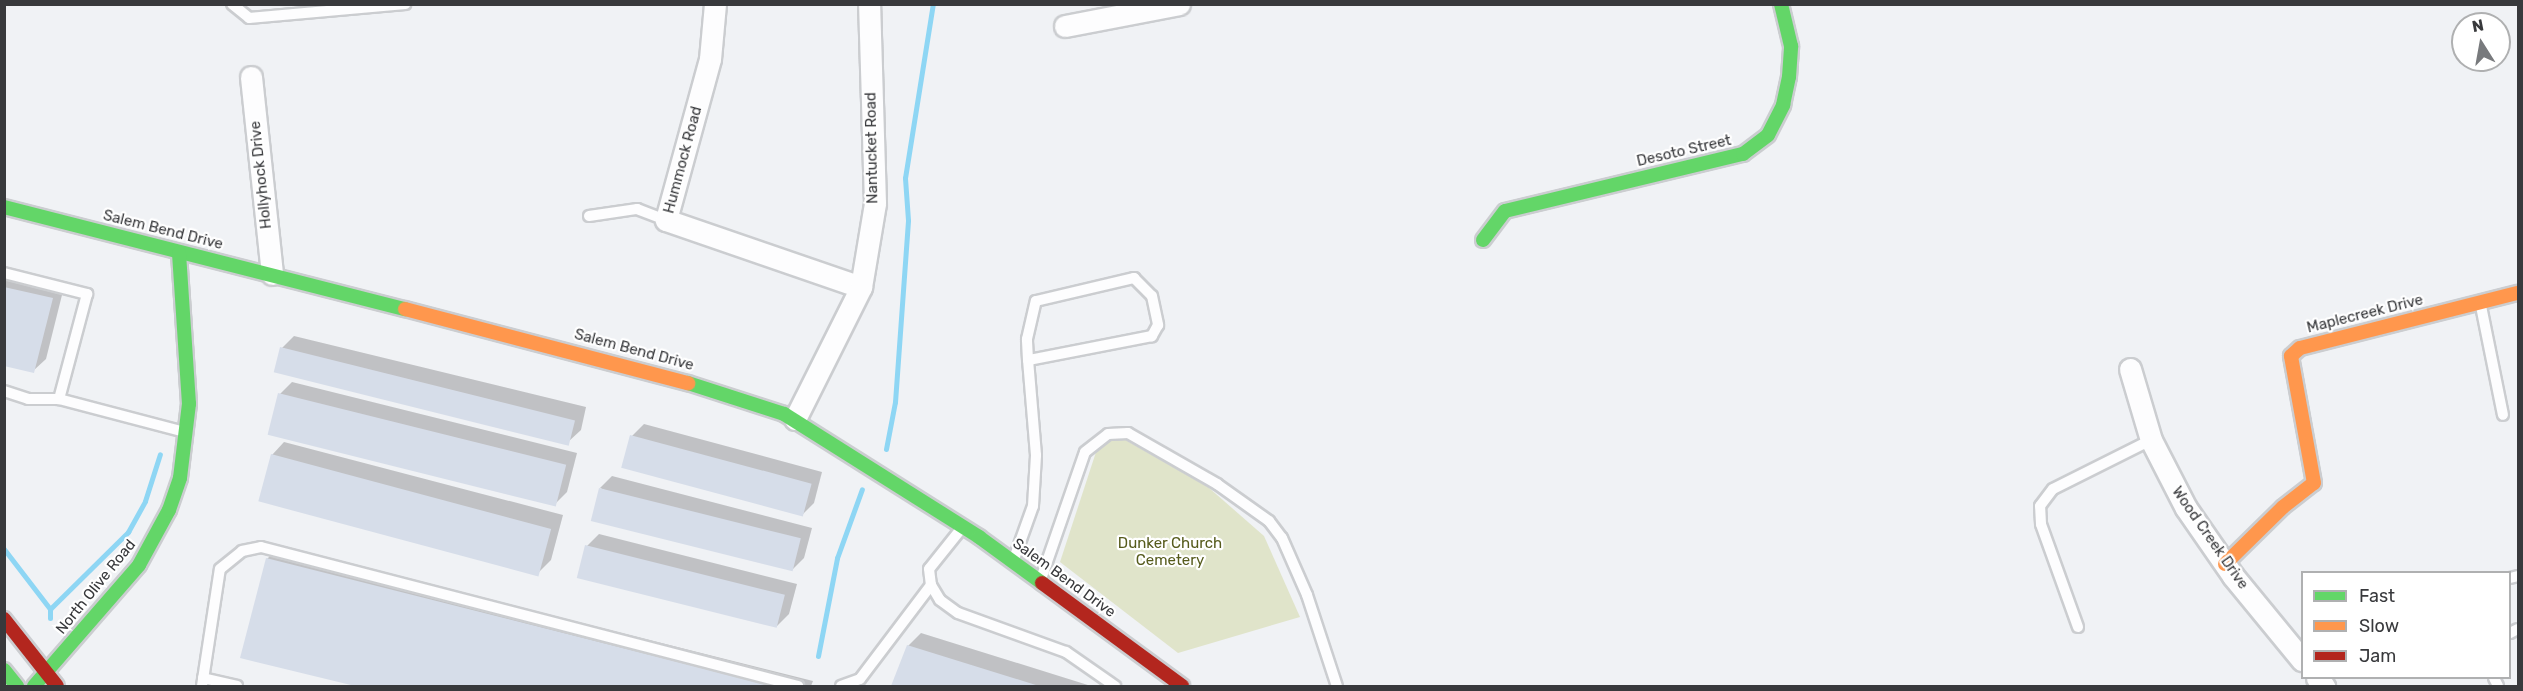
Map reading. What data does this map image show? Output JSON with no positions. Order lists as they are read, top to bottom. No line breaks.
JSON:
{"streets":{"main road":["Desoto Street","Salem Bend Drive","Maplecreek Drive","North Olive Road"],"street":["Nantucket Road","Hummock Road","Hollyhock Drive","Wood Creek Drive"]},"crossings":[["Nantucket Road","Hummock Road"],["Nantucket Road","Salem Bend Drive"],["Hollyhock Drive","Salem Bend Drive"],["Salem Bend Drive","North Olive Road"],["Maplecreek Drive","Wood Creek Drive"]],"parks":["Dunker Church Cemetery"],"legend":["Fast","Slow","Jam"],"north":"top"}
